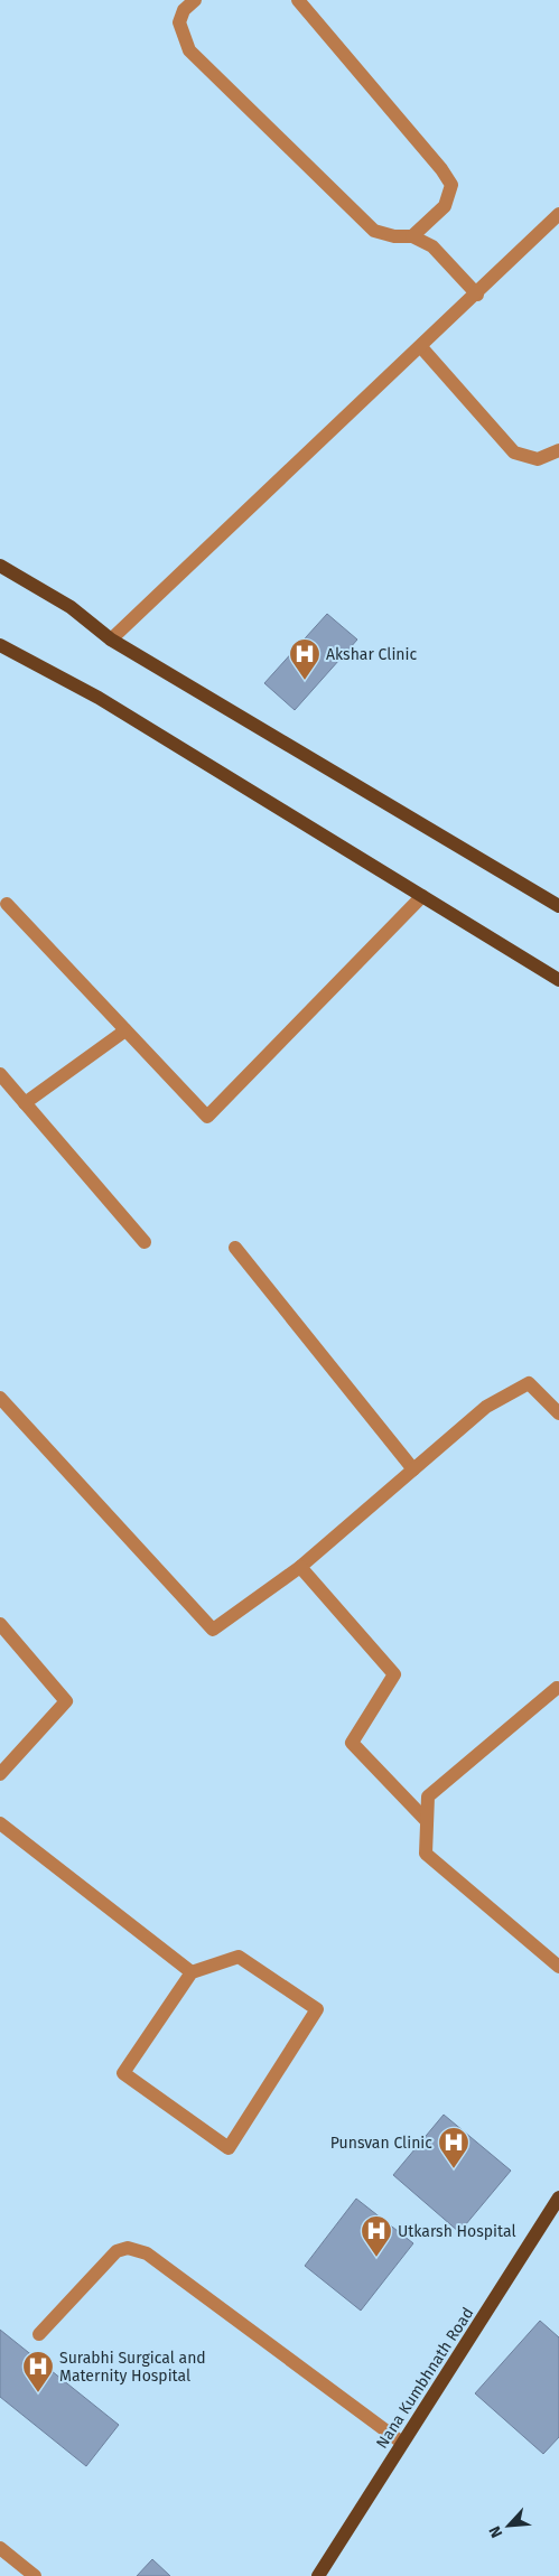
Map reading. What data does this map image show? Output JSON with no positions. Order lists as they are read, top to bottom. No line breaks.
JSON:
{"streets":{"main road":["Nana Kumbhnath Road"]},"places":{"hospital":["Akshar Clinic","Punsvan Clinic","Utkarsh Hospital","Surabhi Surgical and Maternity Hospital"]},"north":"bottom left"}
